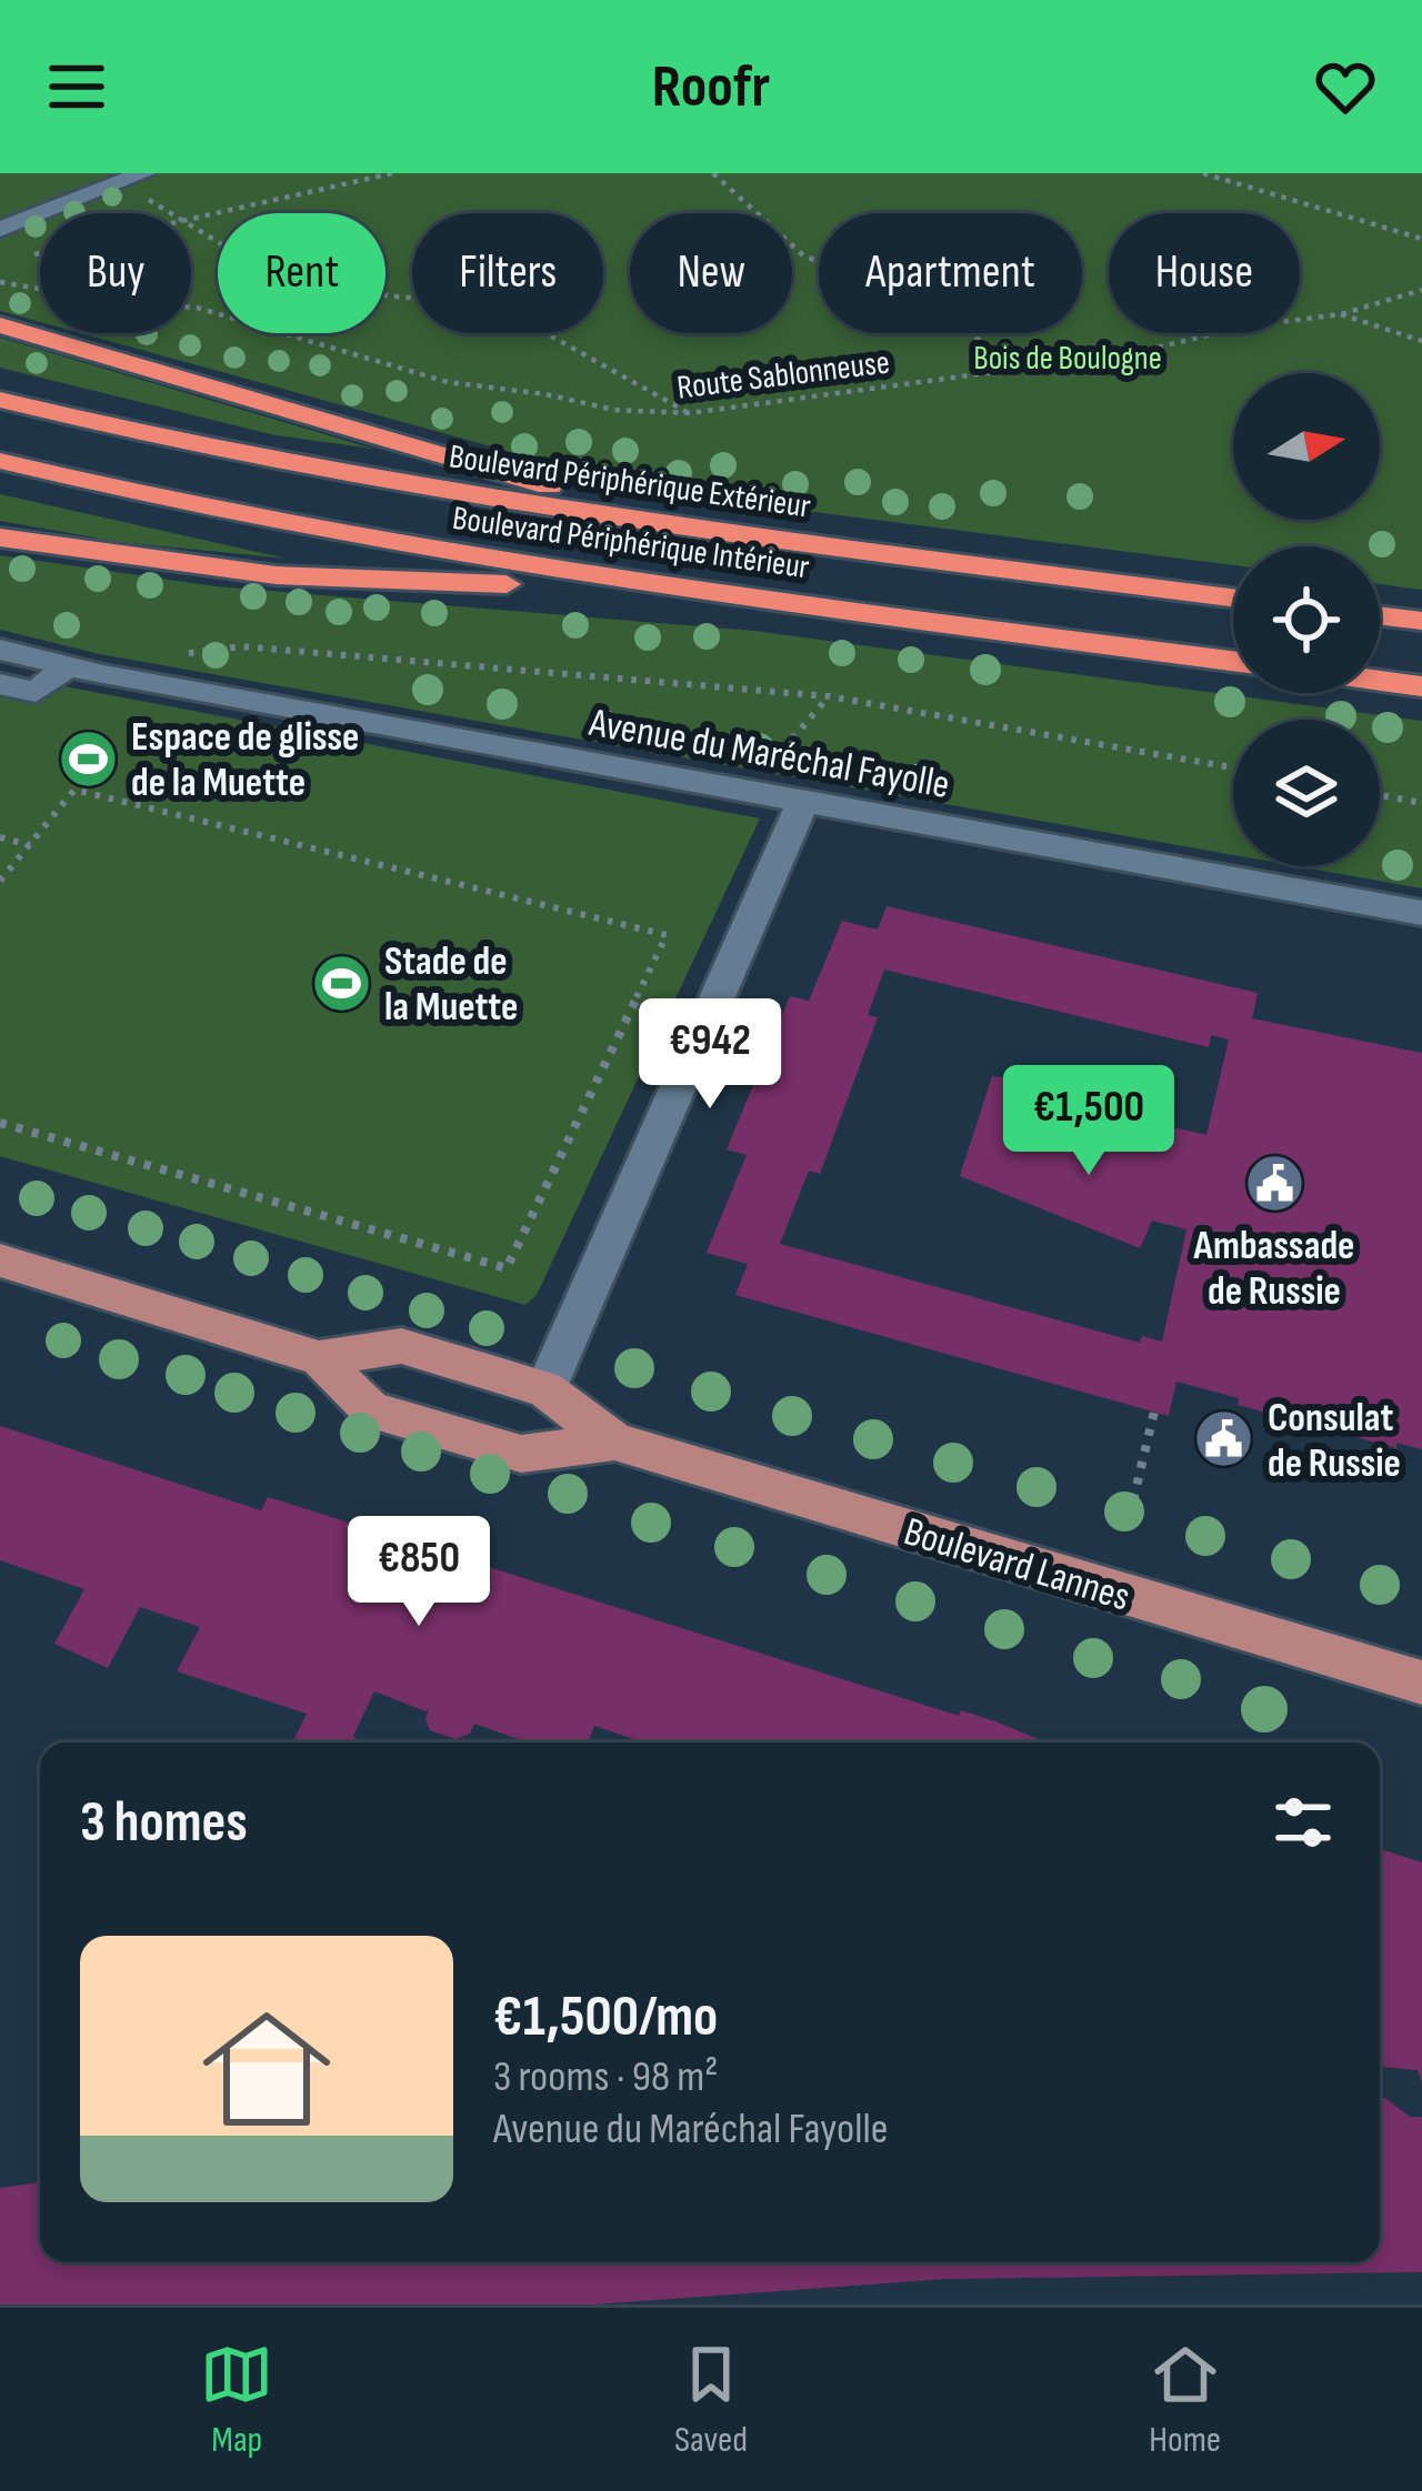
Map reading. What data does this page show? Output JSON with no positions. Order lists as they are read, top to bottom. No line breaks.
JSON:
{"streets":{"highway":["Boulevard Périphérique Extérieur","Boulevard Périphérique Intérieur"],"main road":["Boulevard Lannes"],"street":["Avenue du Maréchal Fayolle"],"path":["Route Sablonneuse"]},"parks":["Bois de Boulogne"],"places":{"sports":["Espace de glisse de la Muette","Stade de la Muette"],"public building":["Ambassade de Russie","Consulat de Russie"]},"north":"right","page":{"header":"Roofr","chip":["Buy","Rent","Filters","New","Apartment","House"],"price":["€942","€1,500","€850"],"heading":"3 homes","list":[{"name":"€1,500/mo","note":"3 rooms · 98 m² · Avenue du Maréchal Fayolle"}],"tabs":["Map","Saved","Home"]}}
